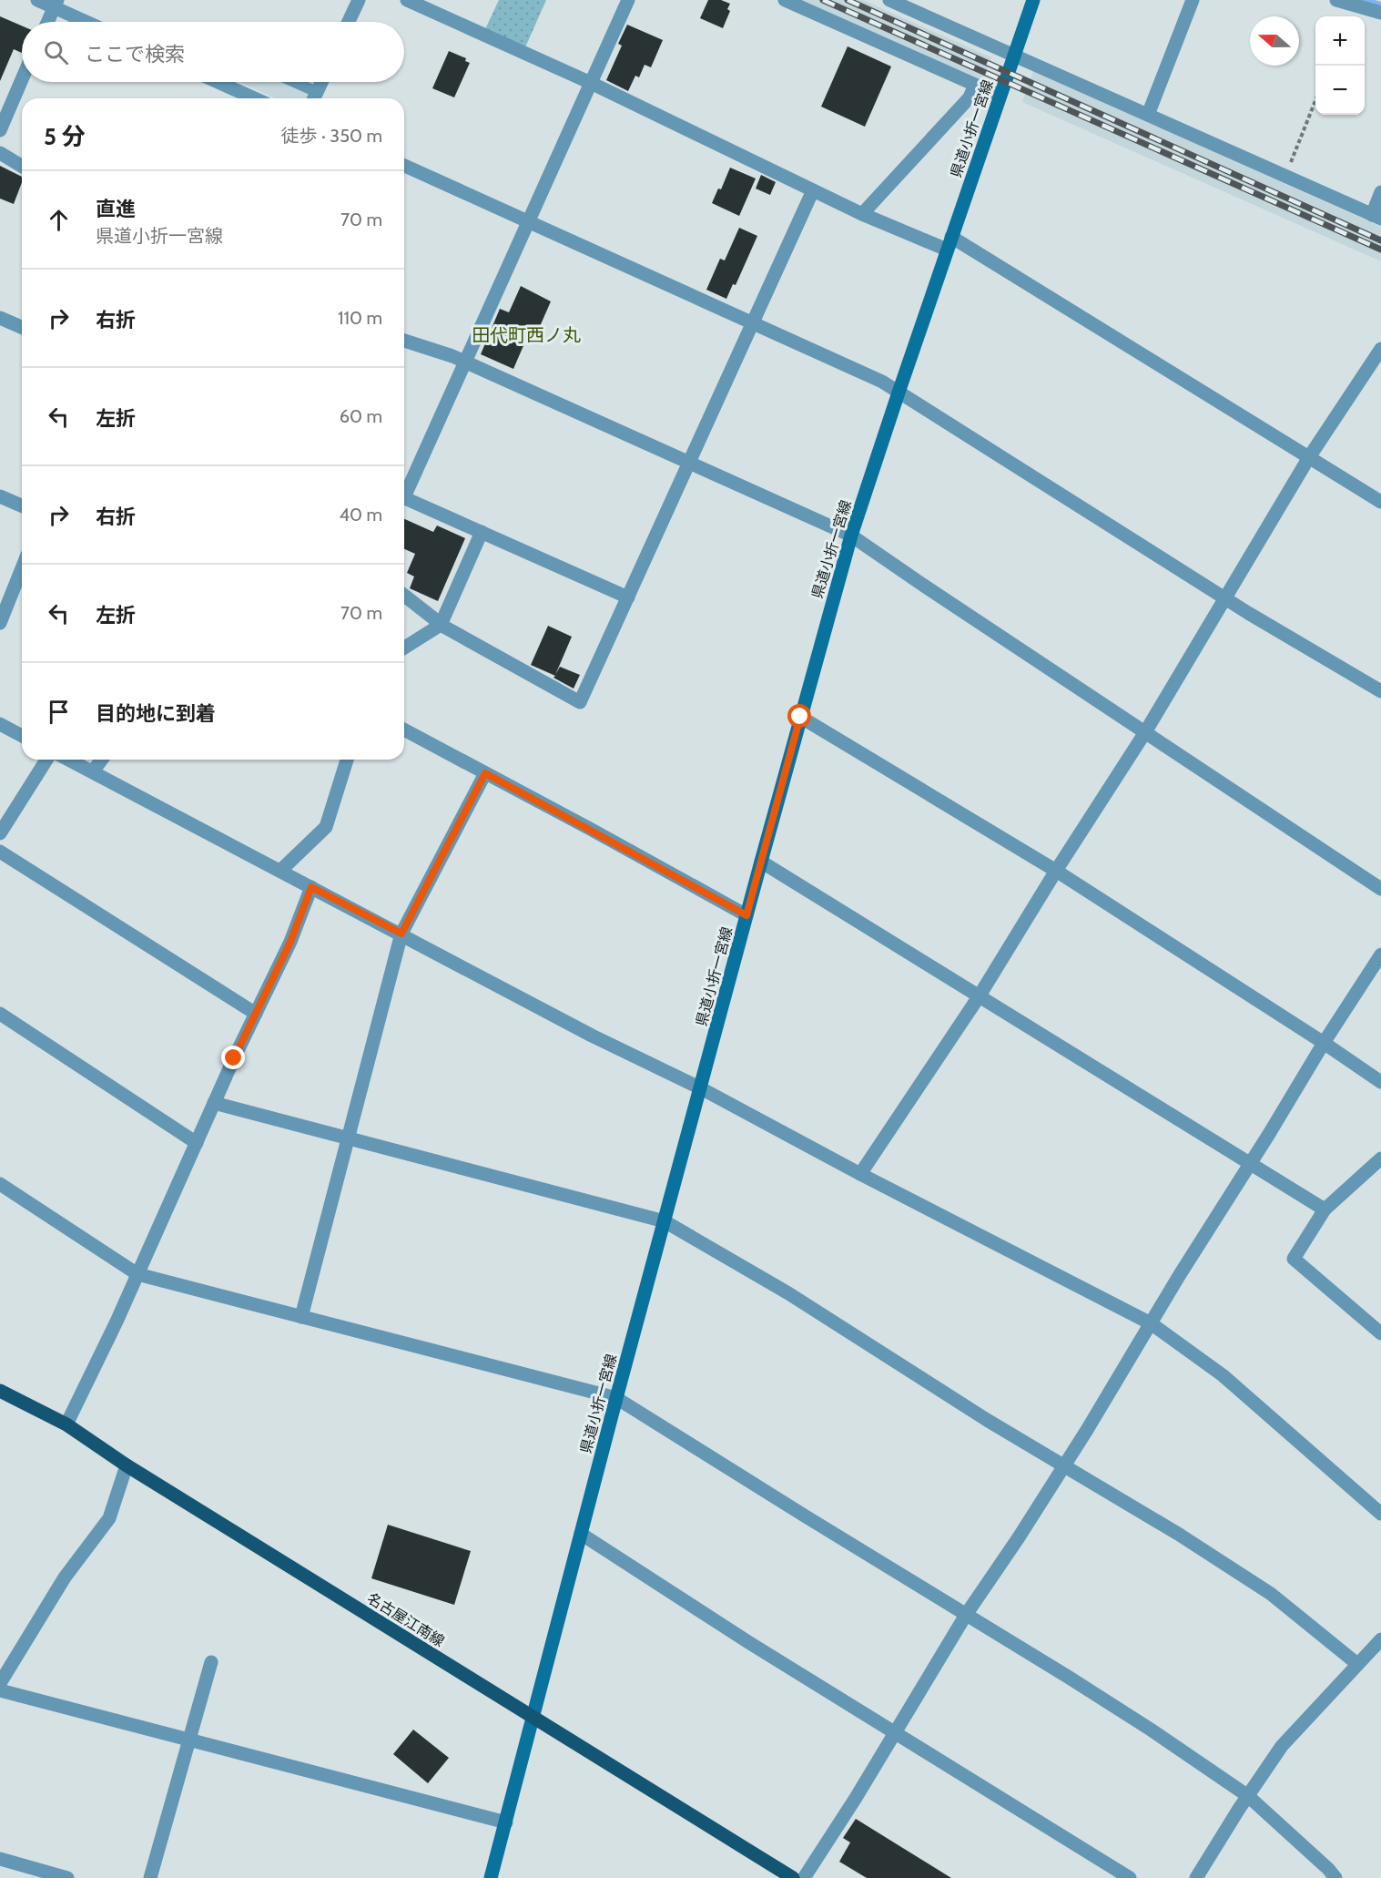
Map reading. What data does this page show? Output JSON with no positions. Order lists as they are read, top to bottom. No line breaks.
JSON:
{"streets":{"main road":["県道小折一宮線","名古屋江南線"]},"crossings":[["県道小折一宮線","名古屋江南線"]],"districts":["田代町西ノ丸"],"north":"left","page":{"map_buttons":["+","−"],"search":"ここで検索","heading":["5 分","徒歩 · 350 m"],"list":[["直進","県道小折一宮線","70 m"],["右折","110 m"],["左折","60 m"],["右折","40 m"],["左折","70 m"],"目的地に到着"]}}
